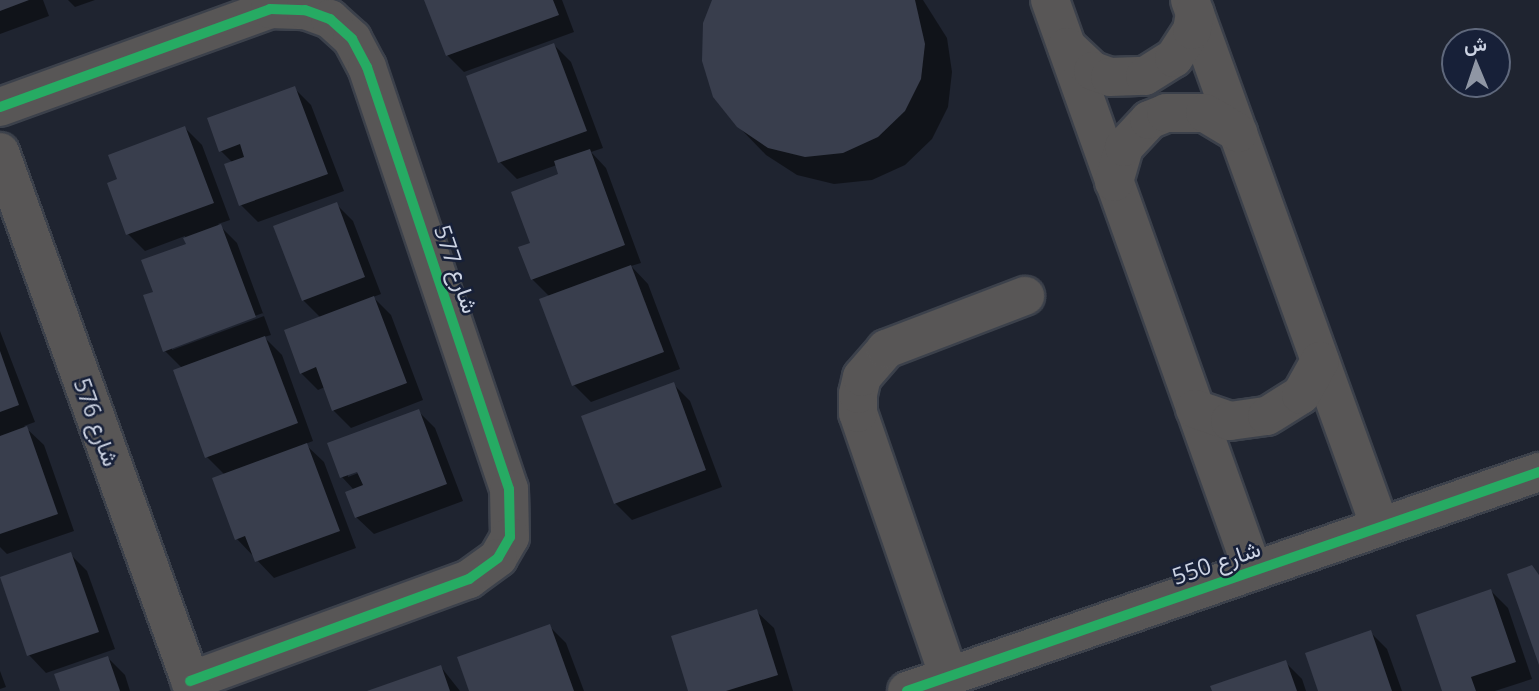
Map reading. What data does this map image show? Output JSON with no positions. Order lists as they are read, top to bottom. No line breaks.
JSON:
{"streets":{"street":["شارع 577","شارع 576","شارع 550"]},"crossings":[["شارع 577","شارع 576"]],"north":"top"}
